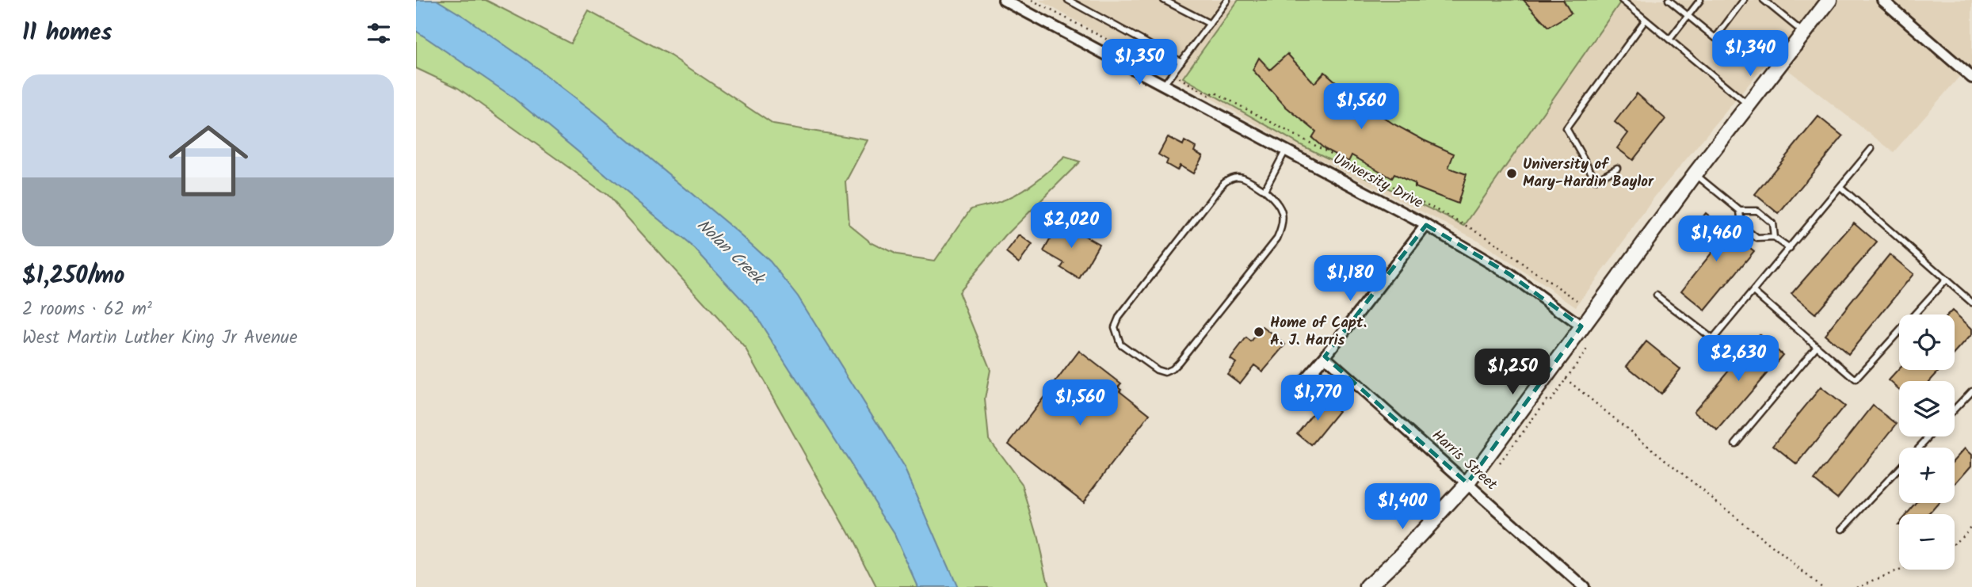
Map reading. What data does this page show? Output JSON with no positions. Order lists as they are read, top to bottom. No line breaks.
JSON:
{"streets":{"street":["University Drive","Harris Street"]},"water":["Nolan Creek"],"places":["University of Mary-Hardin Baylor","Home of Capt. A. J. Harris"],"page":{"heading":"11 homes","price":["$1,340","$1,350","$1,560","$2,020","$1,460","$1,180","$2,630","$1,250","$1,770","$1,560","$1,400"],"list":[{"name":"$1,250/mo","note":"2 rooms · 62 m² · West Martin Luther King Jr Avenue"}],"map_buttons":["+","−"]}}
